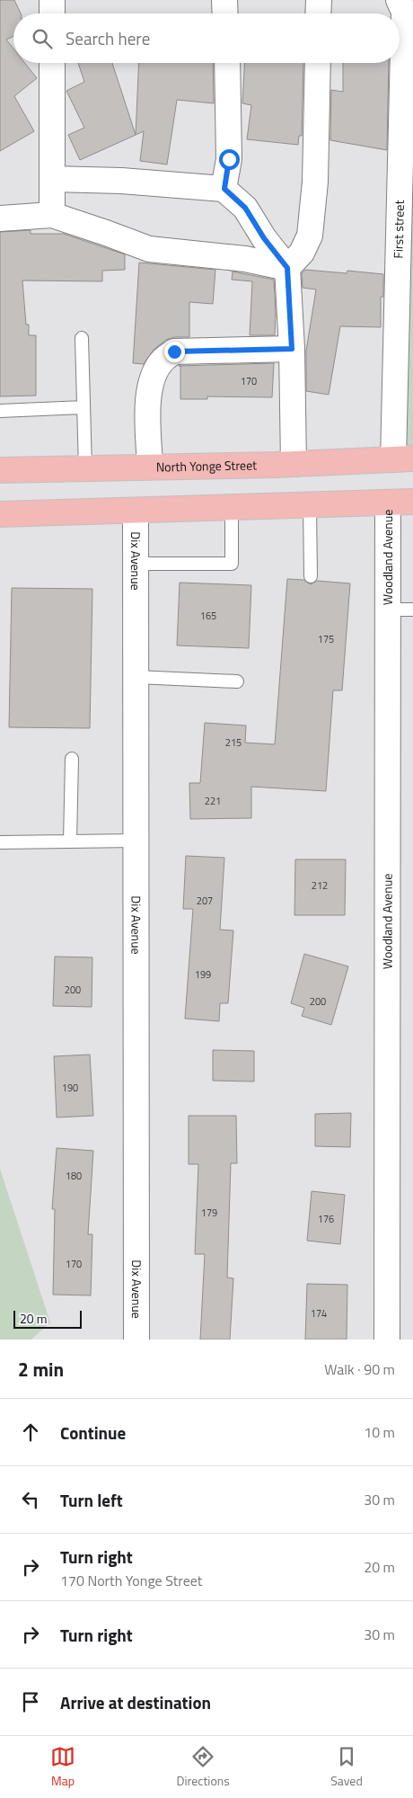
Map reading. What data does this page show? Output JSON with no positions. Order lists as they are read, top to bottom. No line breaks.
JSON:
{"streets":{"main road":["North Yonge Street"],"street":["First street","Woodland Avenue","Dix Avenue"]},"crossings":[["First street","North Yonge Street"]],"house_numbers":["170","165","175","215","221","212","207","199","200","200","190","180","179","176","170","174"],"scale_bar":"20 m","page":{"search":"Search here","scale":"20 m","heading":["2 min","Walk · 90 m"],"list":[["Continue","10 m"],["Turn left","30 m"],["Turn right","170 North Yonge Street","20 m"],["Turn right","30 m"],"Arrive at destination"],"nav":["Map","Directions","Saved"]}}
